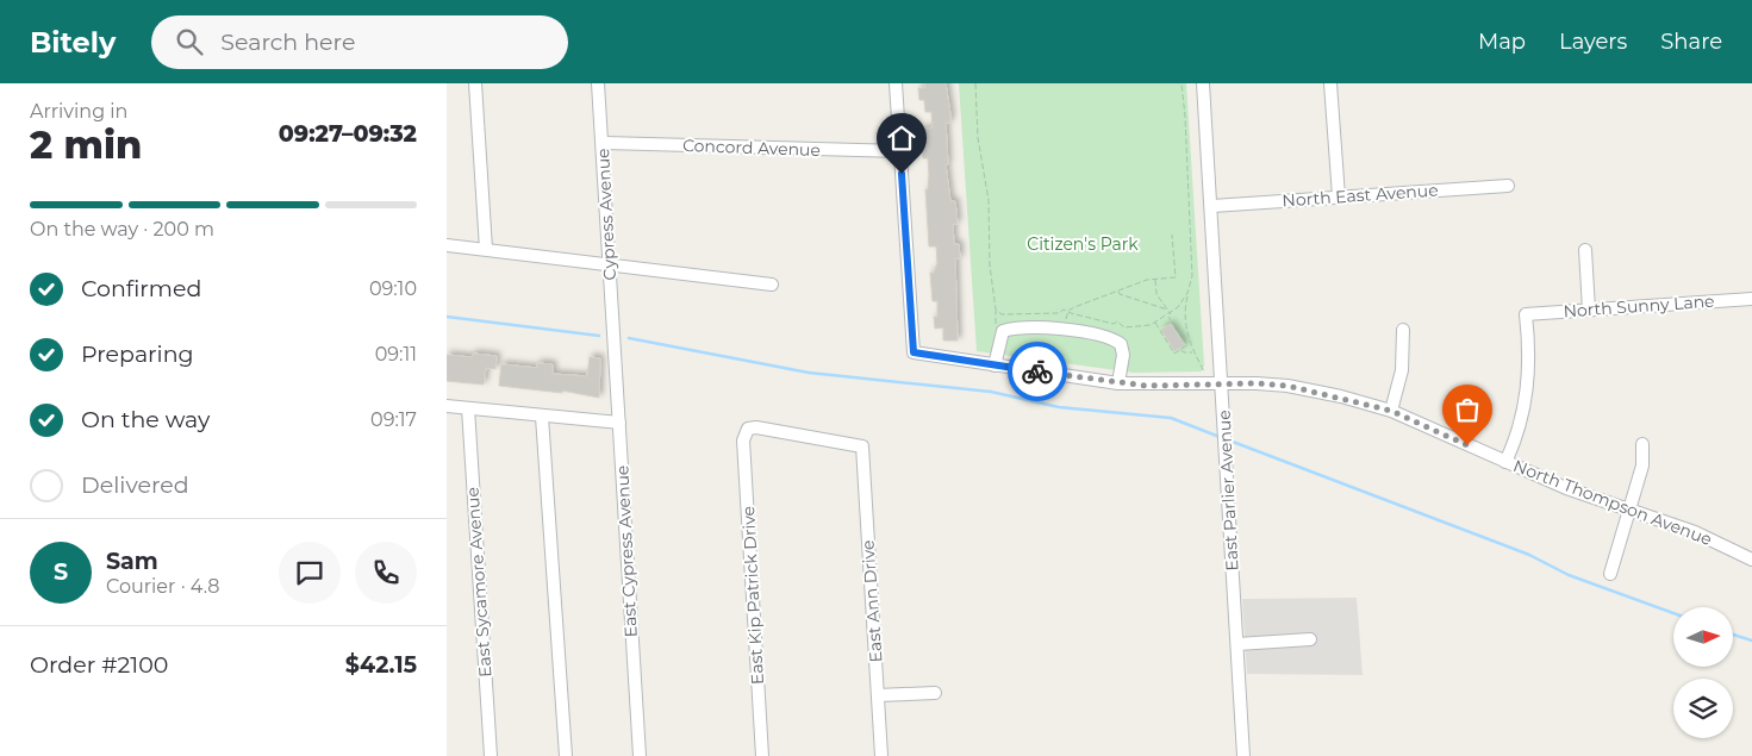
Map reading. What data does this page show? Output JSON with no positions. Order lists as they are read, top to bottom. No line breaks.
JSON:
{"streets":{"street":["Concord Avenue","North East Avenue","Cypress Avenue","North Sunny Lane","East Parlier Avenue","North Thompson Avenue","East Cypress Avenue","East Sycamore Avenue","East Kip Patrick Drive","East Ann Drive"]},"crossings":[["Concord Avenue","Cypress Avenue"],["Concord Avenue","North Thompson Avenue"],["North East Avenue","East Parlier Avenue"],["Cypress Avenue","East Cypress Avenue"],["North Sunny Lane","North Thompson Avenue"],["East Parlier Avenue","North Thompson Avenue"],["East Kip Patrick Drive","East Ann Drive"]],"parks":["Citizen's Park"],"north":"right","page":{"header":"Bitely","search":"Search here","nav":["Map","Layers","Share"],"heading":["2 min","Arriving in","09:27–09:32"],"panel":["Sam","Courier · 4.8","Order #2100","$42.15"],"bar":"On the way · 200 m","list":[["Confirmed","09:10"],["Preparing","09:11"],["On the way","09:17"],"Delivered"],"round":"S"}}
